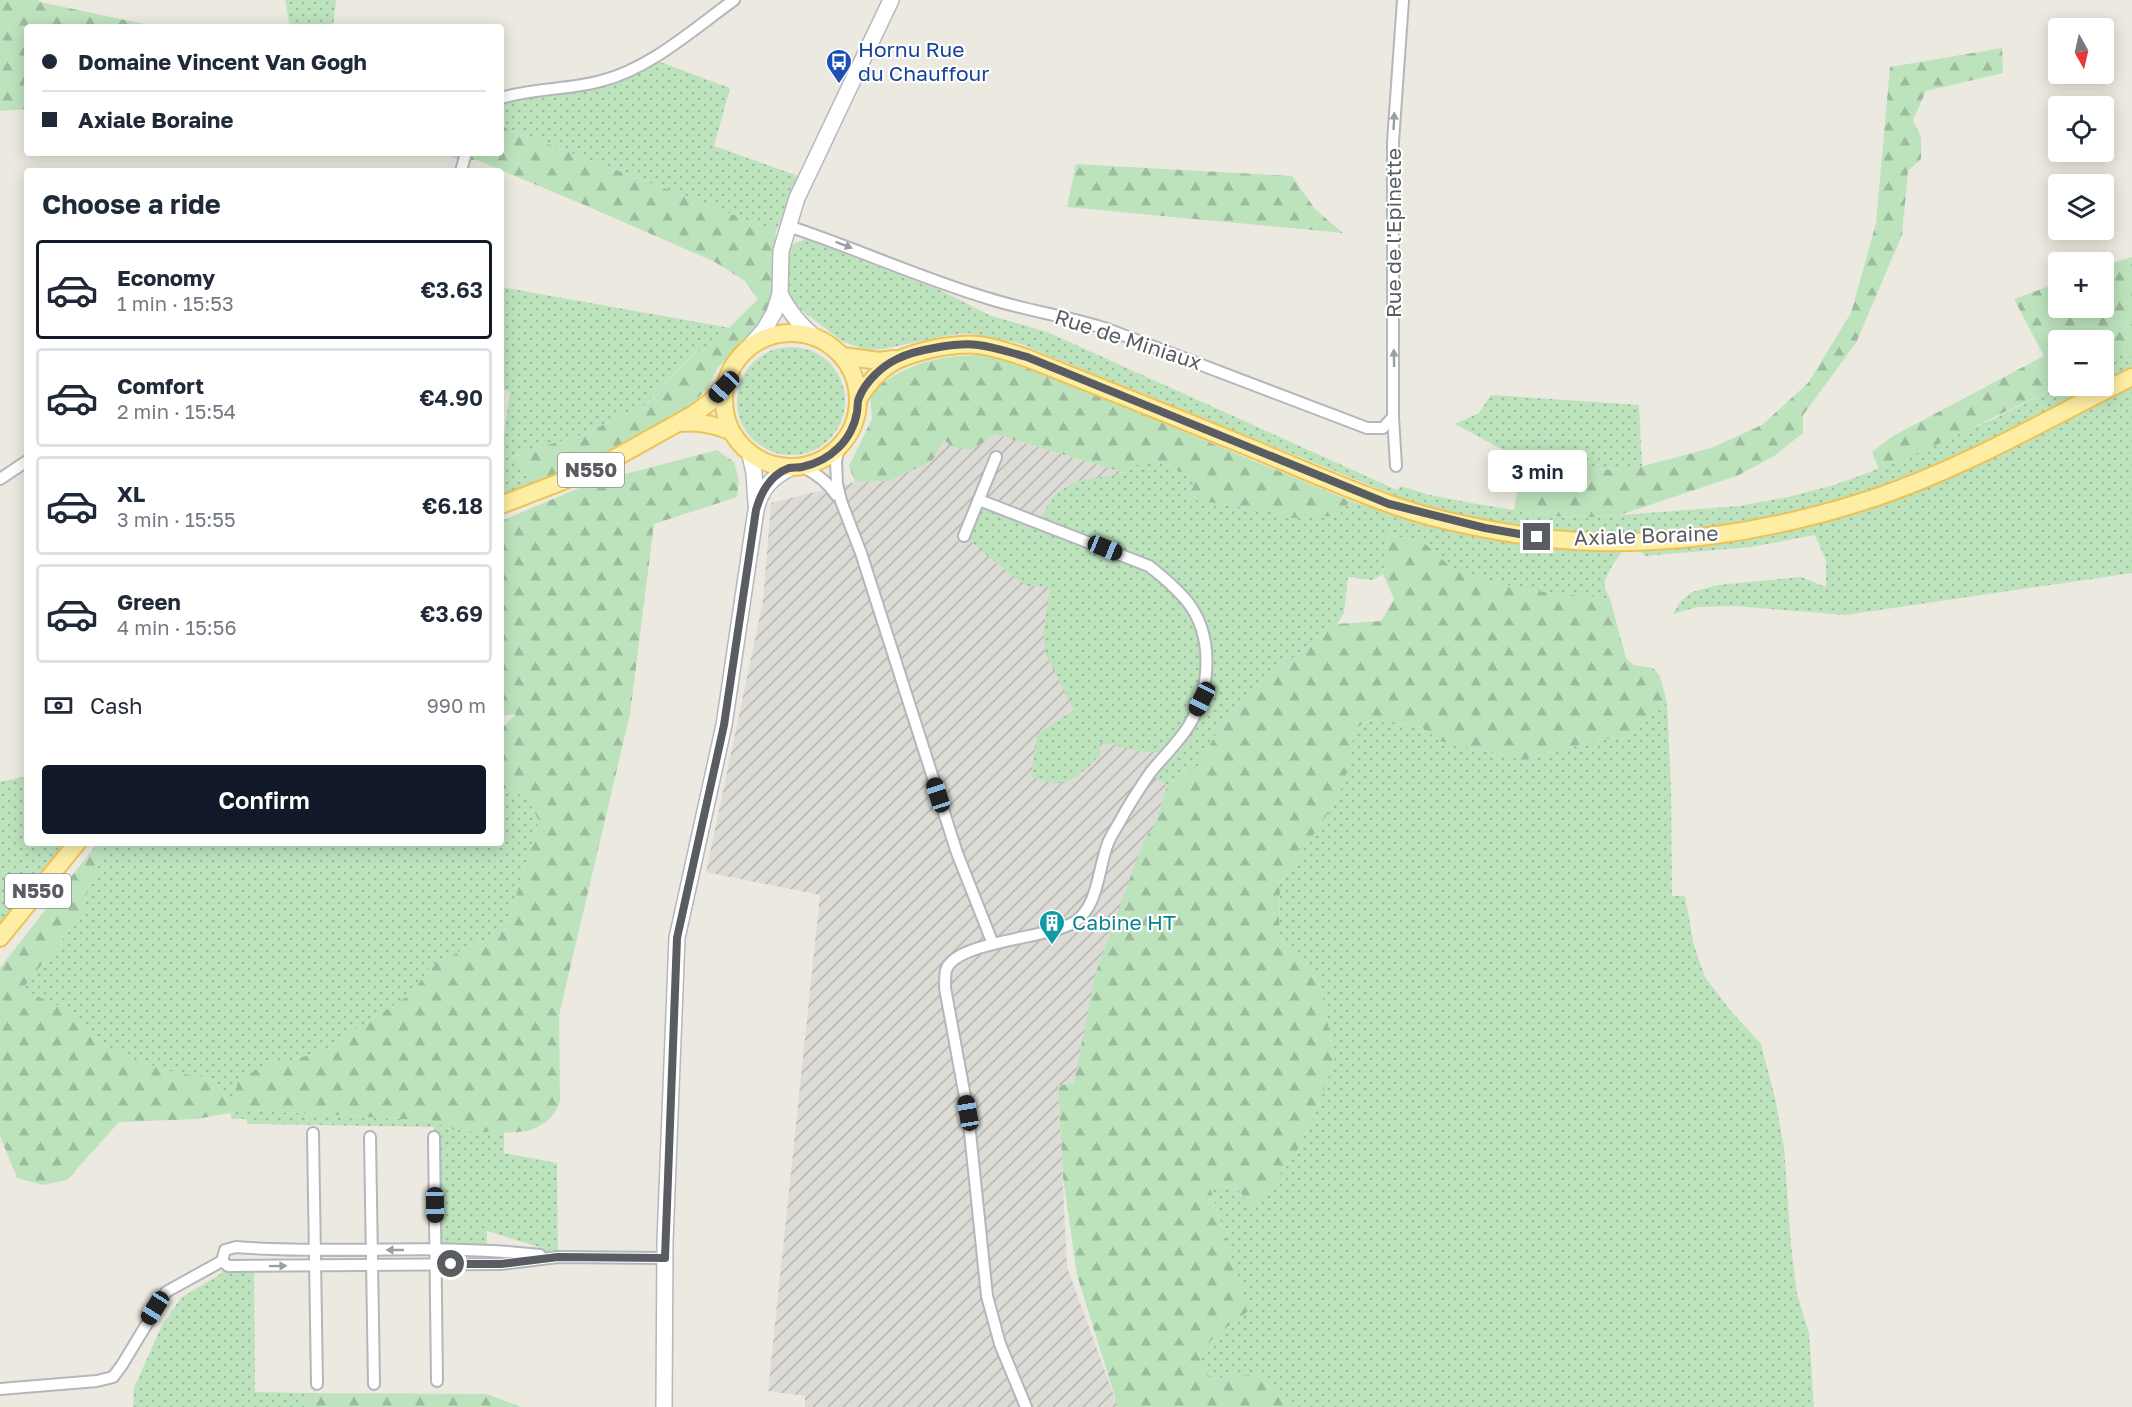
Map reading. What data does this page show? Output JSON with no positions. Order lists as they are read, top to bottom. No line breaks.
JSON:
{"streets":{"main road":["N550","Axiale Boraine"],"street":["Rue de l'Epinette","Rue de Miniaux"]},"crossings":[["Rue de l'Epinette","Rue de Miniaux"]],"one_way":["Rue de l'Epinette","Rue de Miniaux"],"places":{"bus stop":["Hornu Rue du Chauffour"],"building":["Cabine HT"]},"north":"bottom","page":{"map_buttons":["+","−"],"banner":["Domaine Vincent Van Gogh","Axiale Boraine"],"heading":"Choose a ride","list":[{"name":"Economy","note":"1 min · 15:53","value":"€3.63"},{"name":"Comfort","note":"2 min · 15:54","value":"€4.90"},{"name":"XL","note":"3 min · 15:55","value":"€6.18"},{"name":"Green","note":"4 min · 15:56","value":"€3.69"}],"bubble":"3 min","pay":["Cash","990 m"],"buttons":"Confirm"}}
